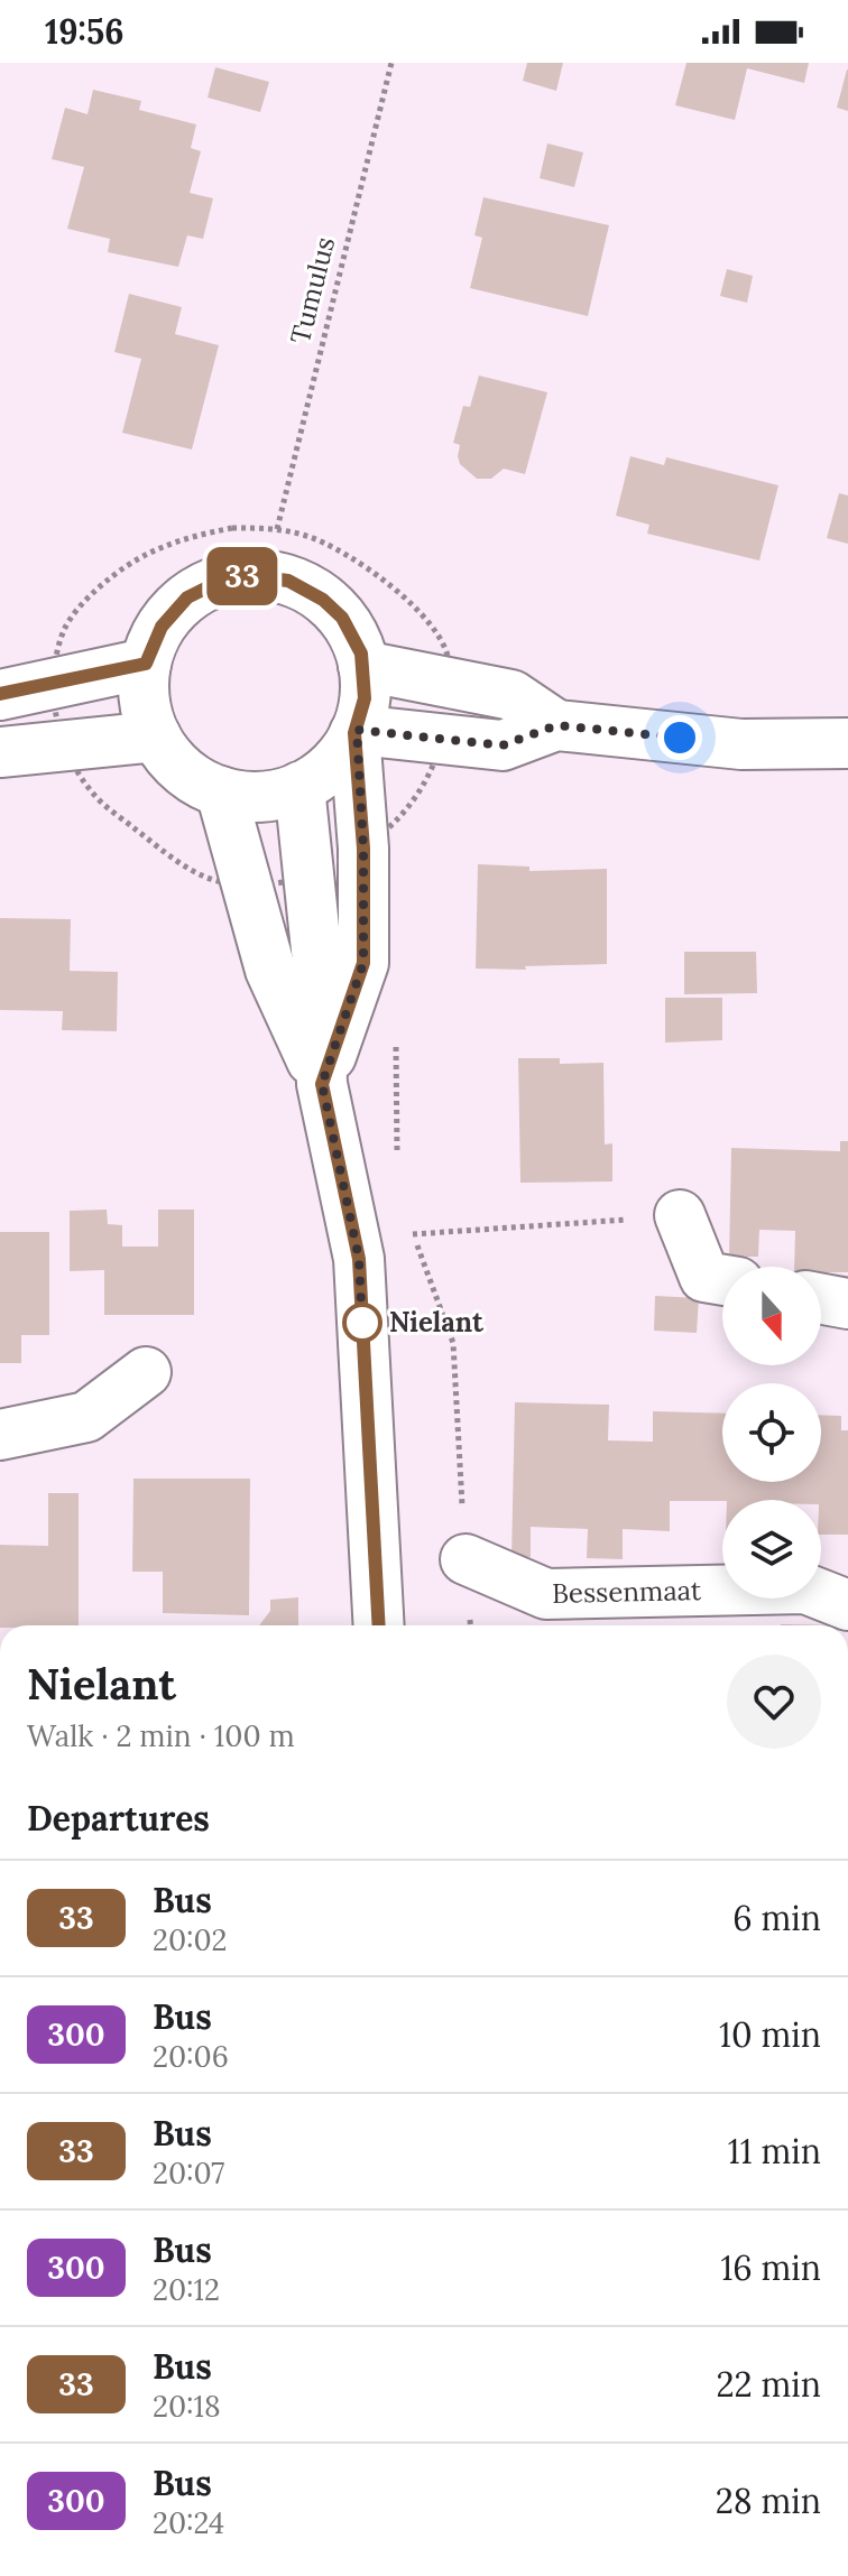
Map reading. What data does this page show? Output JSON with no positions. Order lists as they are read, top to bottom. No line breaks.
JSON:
{"streets":{"street":["Bessenmaat"],"path":["Tumulus"]},"places":["Nielant"],"lines":["bus line 33"],"north":"bottom","page":{"status":"19:56","on_map":"33","heading":[["Nielant","Walk · 2 min · 100 m"],"Departures"],"list":[{"mark":"33","name":"Bus","note":"20:02","value":"6 min"},{"mark":"300","name":"Bus","note":"20:06","value":"10 min"},{"mark":"33","name":"Bus","note":"20:07","value":"11 min"},{"mark":"300","name":"Bus","note":"20:12","value":"16 min"},{"mark":"33","name":"Bus","note":"20:18","value":"22 min"},{"mark":"300","name":"Bus","note":"20:24","value":"28 min"}]}}
